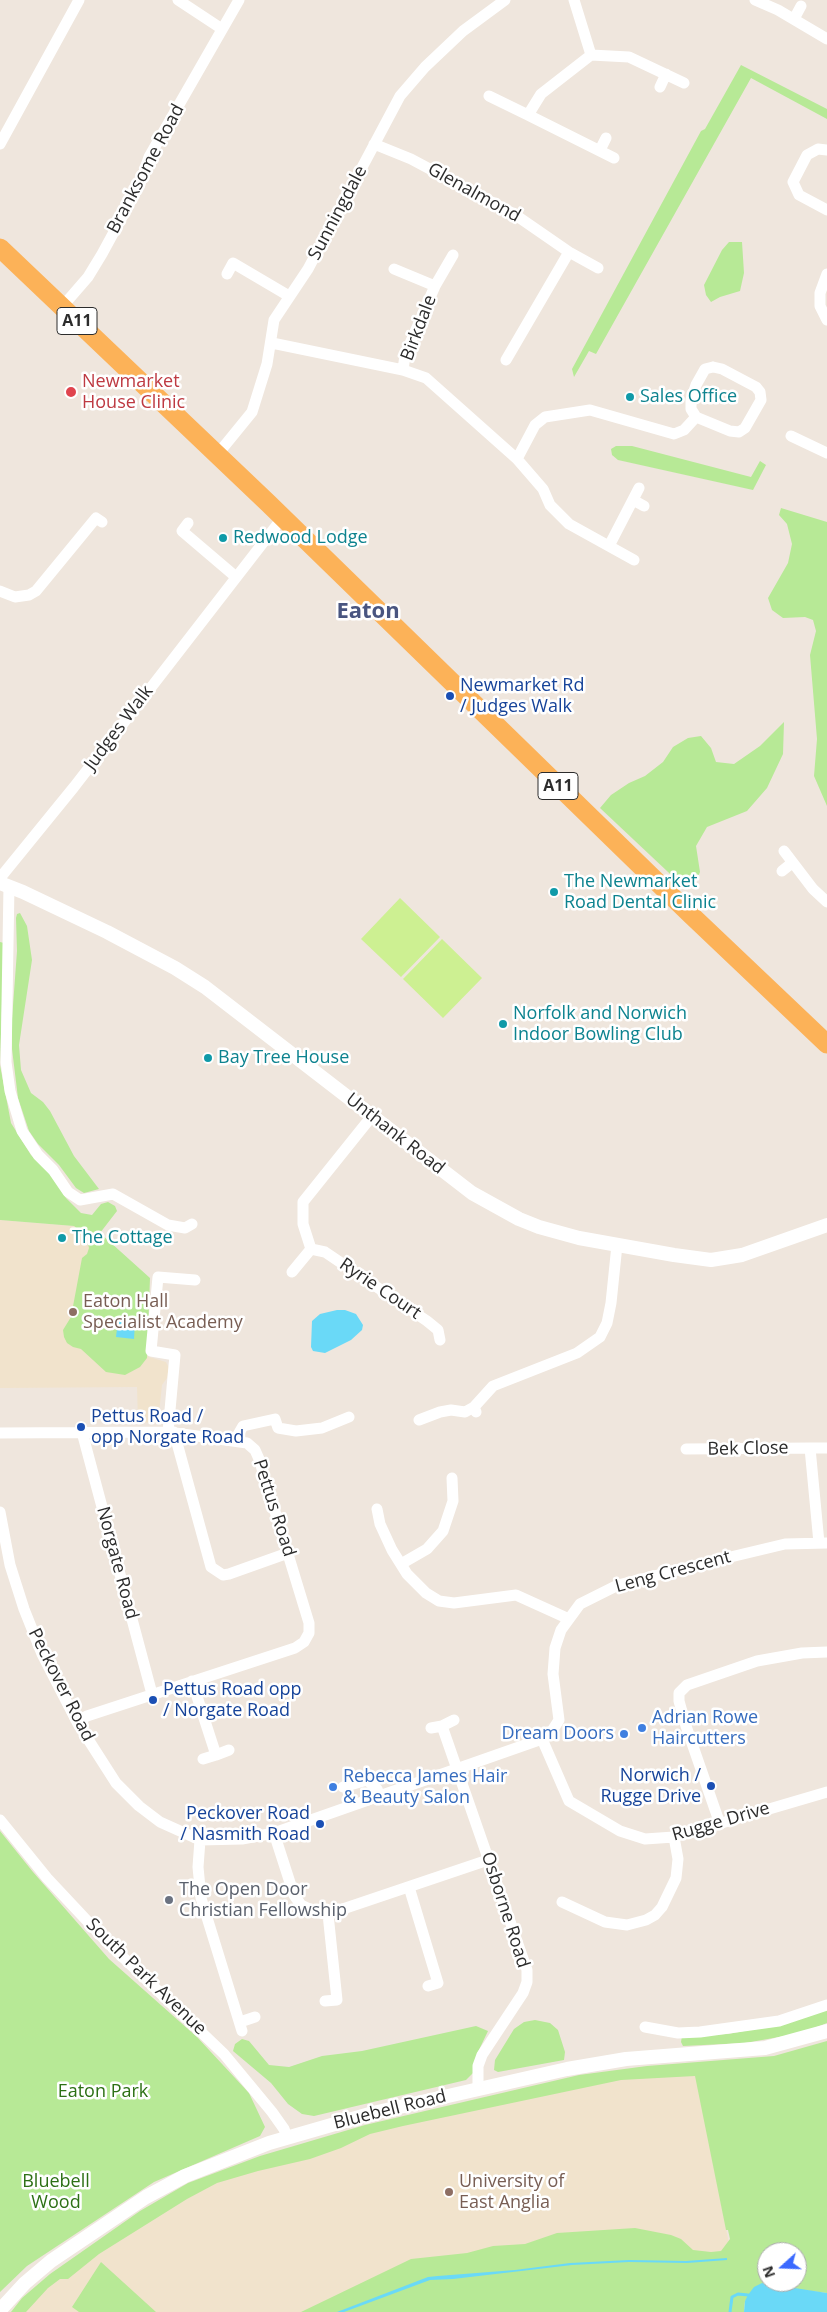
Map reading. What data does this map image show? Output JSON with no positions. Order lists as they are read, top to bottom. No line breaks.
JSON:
{"streets":{"highway":["A11"],"street":["Branksome Road","Glenalmond","Sunningdale","Birkdale","Judges Walk","Unthank Road","Ryrie Court","Bek Close","Pettus Road","Norgate Road","Leng Crescent","Peckover Road","Rugge Drive","Osborne Road","South Park Avenue","Bluebell Road"]},"crossings":[["Branksome Road","A11"],["Glenalmond","Sunningdale"],["Sunningdale","A11"],["A11","Judges Walk"],["Judges Walk","Unthank Road"],["Bek Close","Leng Crescent"],["Pettus Road","Norgate Road"],["Pettus Road","Peckover Road"],["Leng Crescent","Peckover Road"],["Leng Crescent","Rugge Drive"],["Leng Crescent","Osborne Road"],["Peckover Road","Osborne Road"],["Osborne Road","Bluebell Road"],["South Park Avenue","Bluebell Road"]],"districts":["Eaton"],"parks":["Eaton Park","Bluebell Wood"],"places":["Newmarket House Clinic","Sales Office","Redwood Lodge","Newmarket Rd / Judges Walk","The Newmarket Road Dental Clinic","Norfolk and Norwich Indoor Bowling Club","Bay Tree House","The Cottage","Eaton Hall Specialist Academy","Pettus Road / opp Norgate Road","Pettus Road opp / Norgate Road","Adrian Rowe Haircutters","Dream Doors","Norwich / Rugge Drive","Rebecca James Hair & Beauty Salon","Peckover Road / Nasmith Road","The Open Door Christian Fellowship","University of East Anglia"],"north":"left"}
